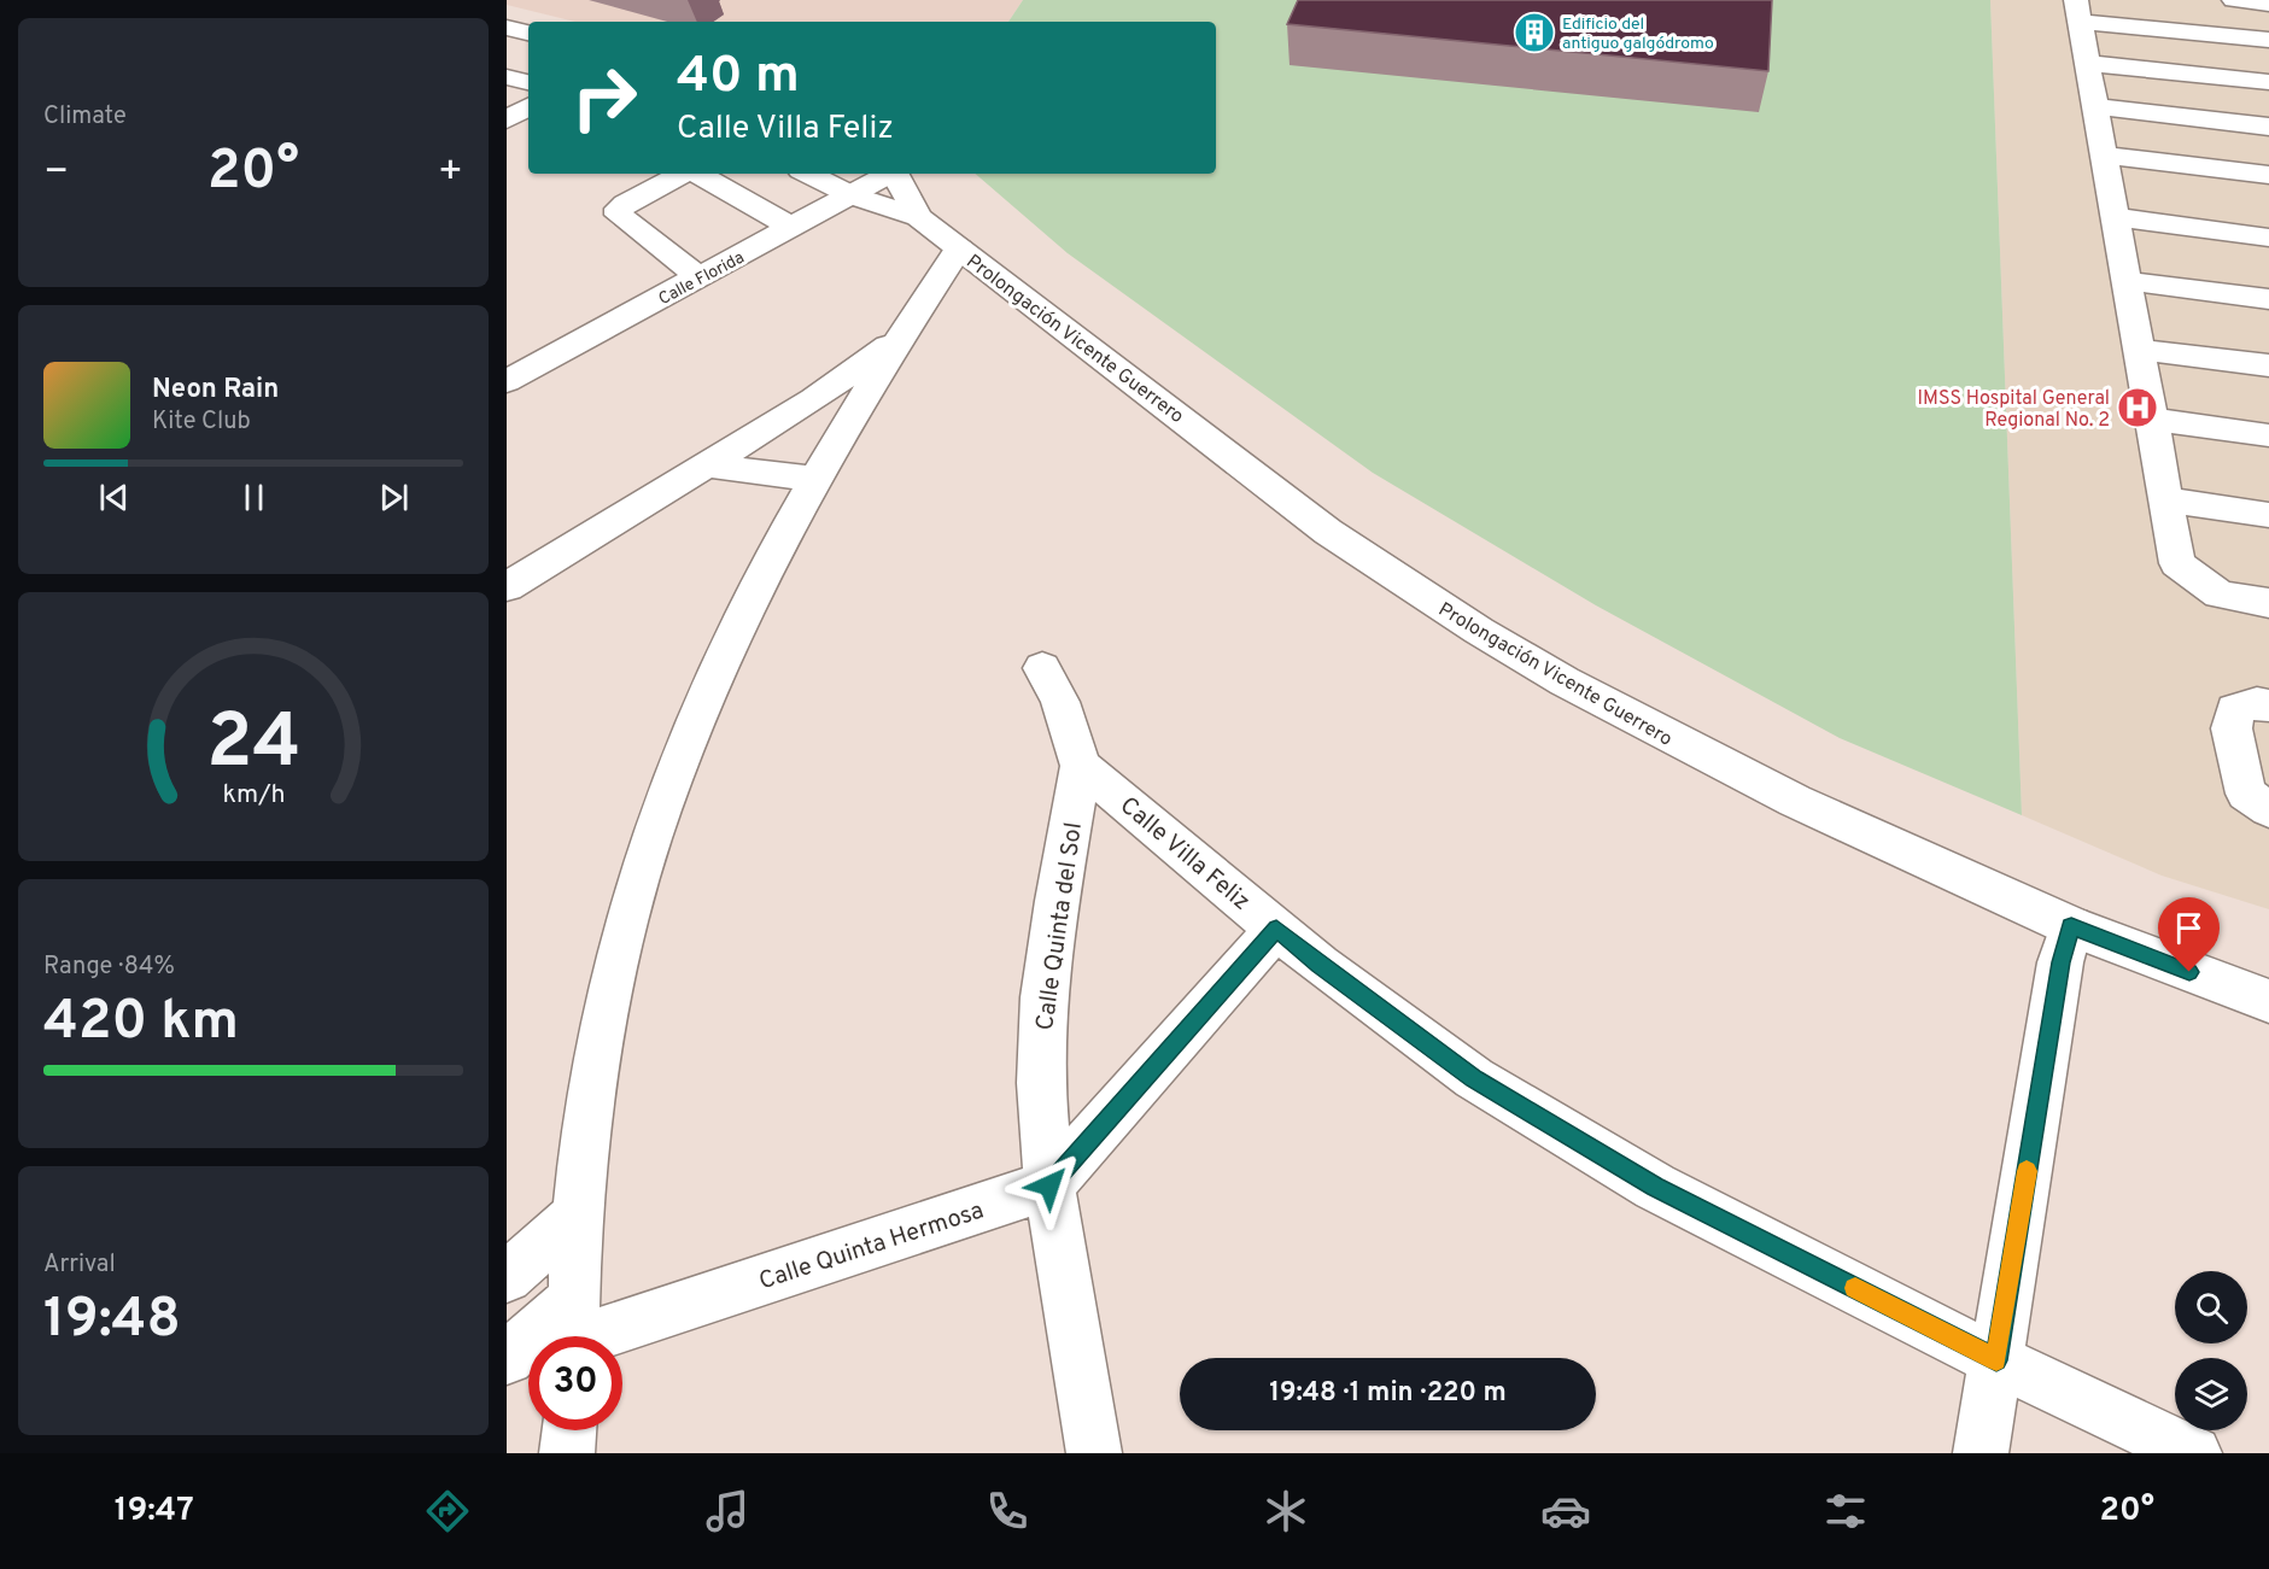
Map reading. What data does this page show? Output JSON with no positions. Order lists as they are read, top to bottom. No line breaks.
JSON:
{"streets":{"street":["Calle Florida","Prolongación Vicente Guerrero","Calle Villa Feliz","Calle Quinta del Sol","Calle Quinta Hermosa"]},"crossings":[["Calle Florida","Prolongación Vicente Guerrero"],["Calle Villa Feliz","Calle Quinta del Sol"],["Calle Quinta del Sol","Calle Quinta Hermosa"]],"places":{"building":["Edificio del antiguo galgódromo"],"hospital":["IMSS Hospital General Regional No. 2"]},"page":{"tile":["Climate",["Range · 84%","420 km"],["Arrival","19:48"]],"turn":["40 m","Calle Villa Feliz"],"heat":["−","20°","+"],"song":["Neon Rain","Kite Club"],"limit":"30","trip":"19:48 · 1 min · 220 m","tabs":["19:47","20°"],"gauge":["24","km/h"]}}
